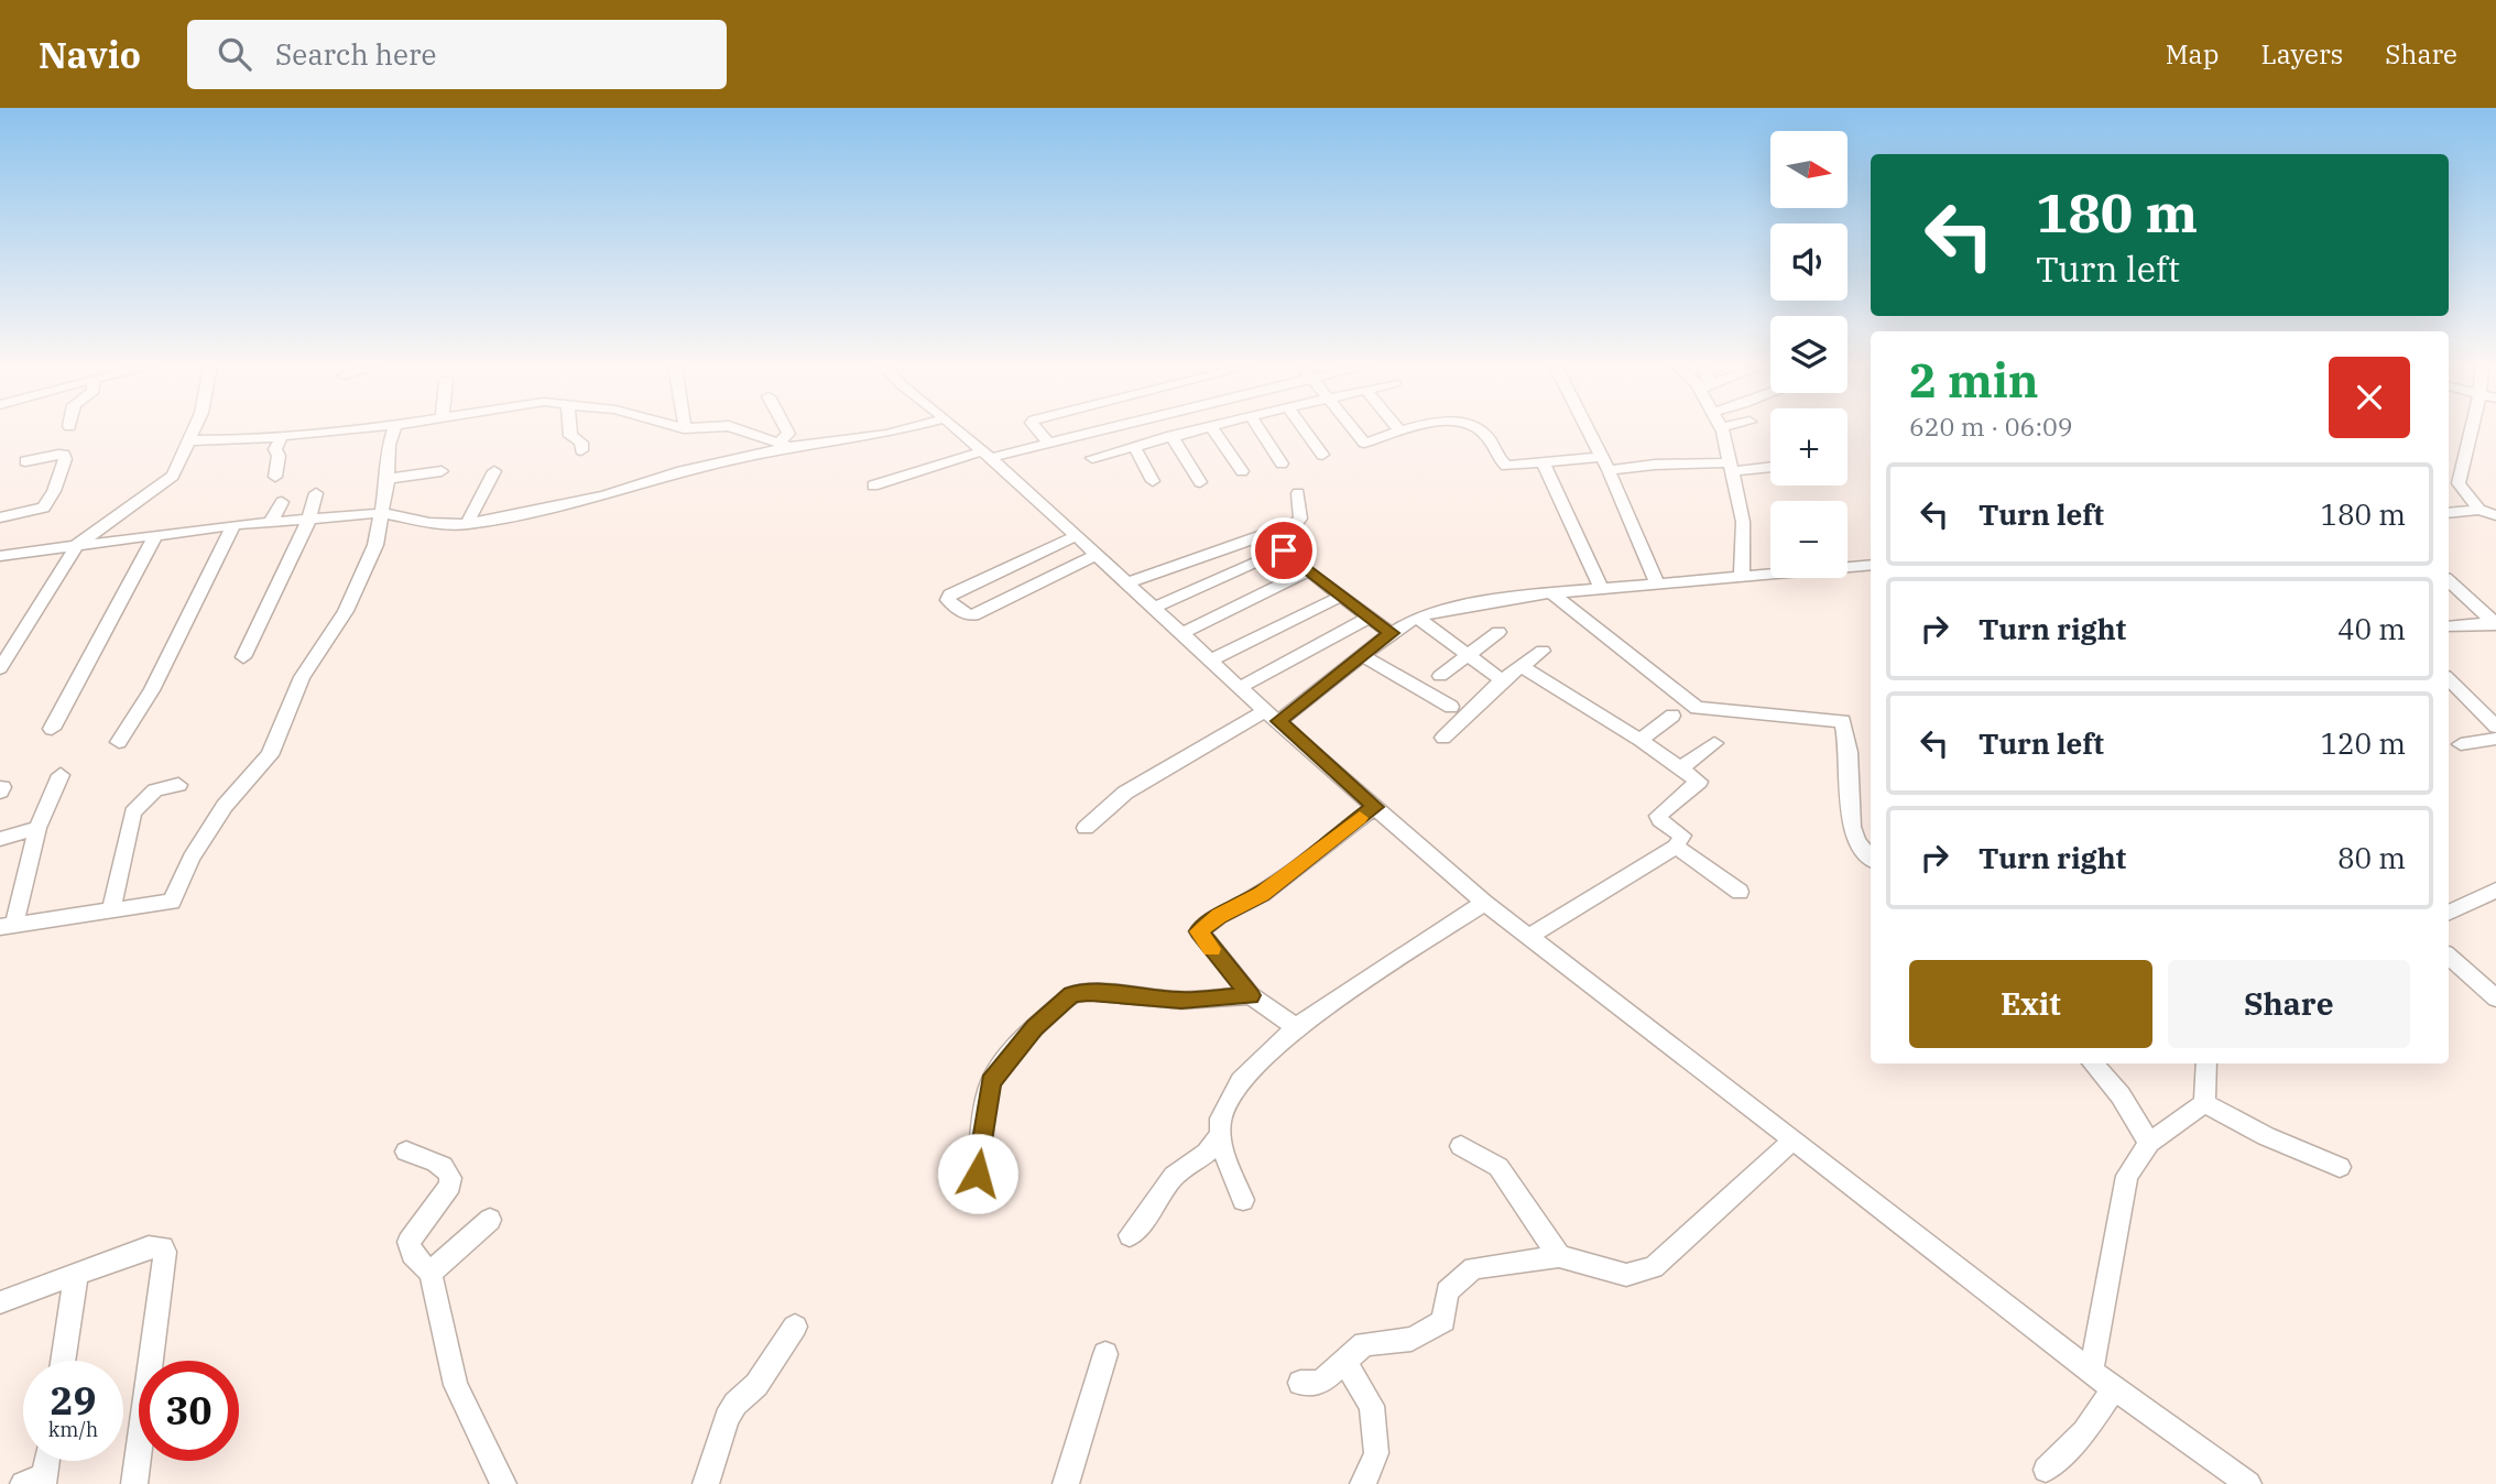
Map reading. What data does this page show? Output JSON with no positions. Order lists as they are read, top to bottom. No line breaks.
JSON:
{"north":"right","page":{"header":"Navio","search":"Search here","nav":["Map","Layers","Share"],"map_buttons":["+","−"],"turn":["180 m","Turn left"],"heading":["2 min","620 m · 06:09"],"list":[{"name":"Turn left","value":"180 m"},{"name":"Turn right","value":"40 m"},{"name":"Turn left","value":"120 m"},{"name":"Turn right","value":"80 m"}],"buttons":["Exit","Share"],"speed":"29 km/h","limit":"30"}}
